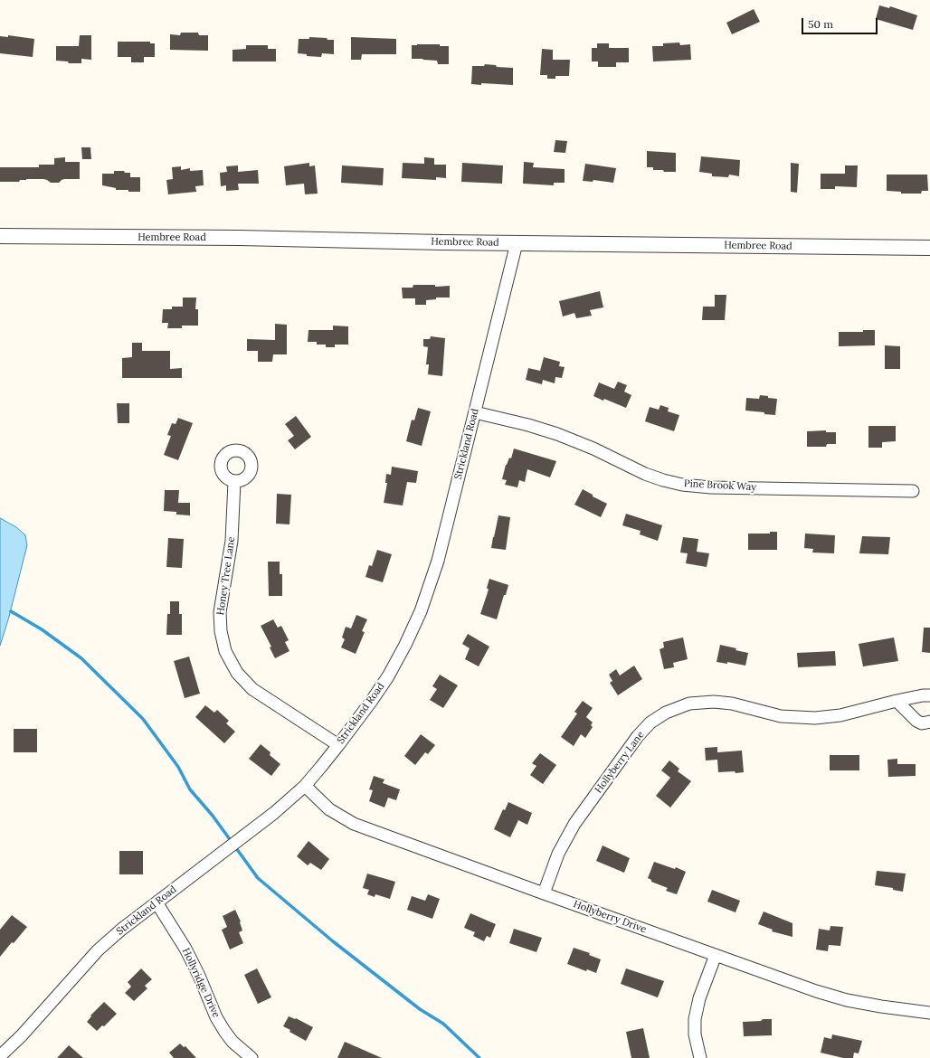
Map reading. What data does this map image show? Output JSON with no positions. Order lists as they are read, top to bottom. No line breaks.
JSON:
{"streets":{"street":["Hembree Road","Strickland Road","Pine Brook Way","Honey Tree Lane","Hollyberry Lane","Hollyberry Drive","Hollyridge Drive"]},"crossings":[["Hembree Road","Strickland Road"],["Strickland Road","Pine Brook Way"],["Strickland Road","Honey Tree Lane"],["Strickland Road","Hollyberry Drive"],["Strickland Road","Hollyridge Drive"],["Hollyberry Lane","Hollyberry Drive"]],"scale_bar":"50 m"}
